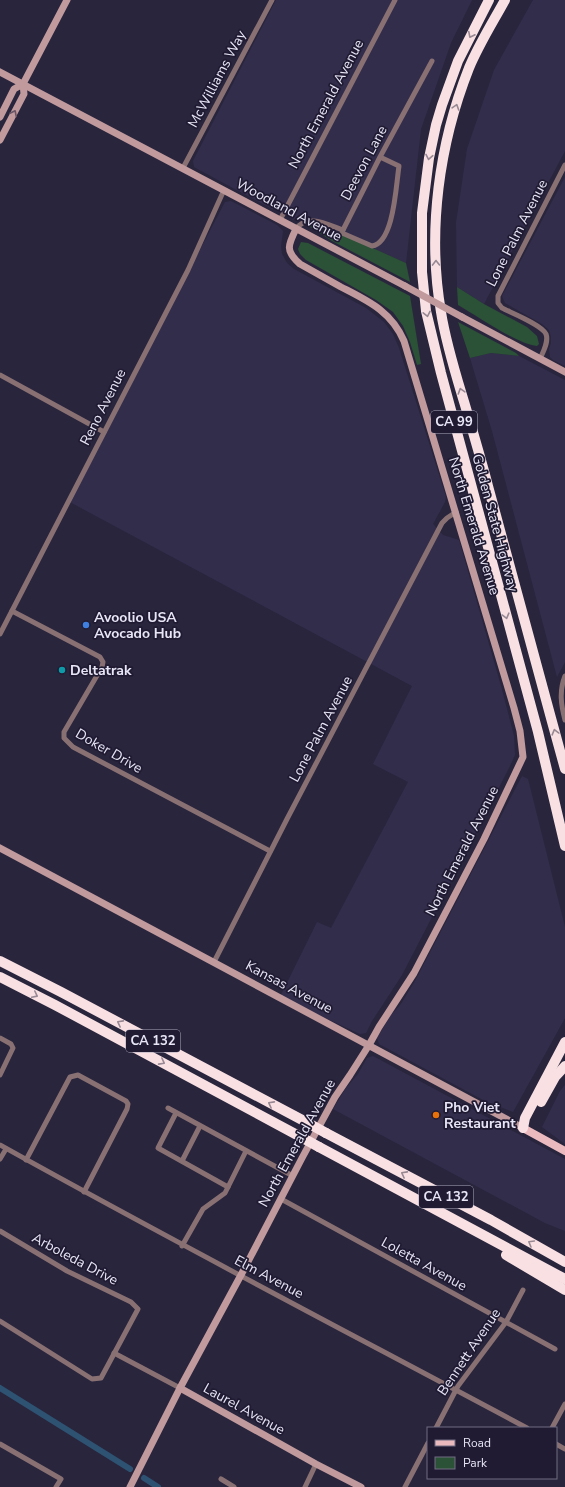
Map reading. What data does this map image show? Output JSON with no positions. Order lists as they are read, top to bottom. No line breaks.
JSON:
{"streets":{"highway":["CA 99","Golden State Highway","CA 132"],"main road":["Kansas Avenue"],"street":["McWilliams Way","North Emerald Avenue","Deevon Lane","Woodland Avenue","Lone Palm Avenue","Reno Avenue","Doker Drive","Arboleda Drive","Loletta Avenue","Elm Avenue","Bennett Avenue","Laurel Avenue"]},"crossings":[["McWilliams Way","Woodland Avenue"],["North Emerald Avenue","Woodland Avenue"],["North Emerald Avenue","Lone Palm Avenue"],["North Emerald Avenue","Kansas Avenue"],["North Emerald Avenue","Loletta Avenue"],["North Emerald Avenue","Elm Avenue"],["North Emerald Avenue","Laurel Avenue"],["Woodland Avenue","Lone Palm Avenue"],["Woodland Avenue","Reno Avenue"],["Lone Palm Avenue","Doker Drive"],["Lone Palm Avenue","Kansas Avenue"],["Reno Avenue","Doker Drive"],["Arboleda Drive","Laurel Avenue"],["Loletta Avenue","Bennett Avenue"],["Elm Avenue","Bennett Avenue"]],"places":["Avoolio USA Avocado Hub","Deltatrak","Pho Viet Restaurant"],"legend":["Road","Park"]}
